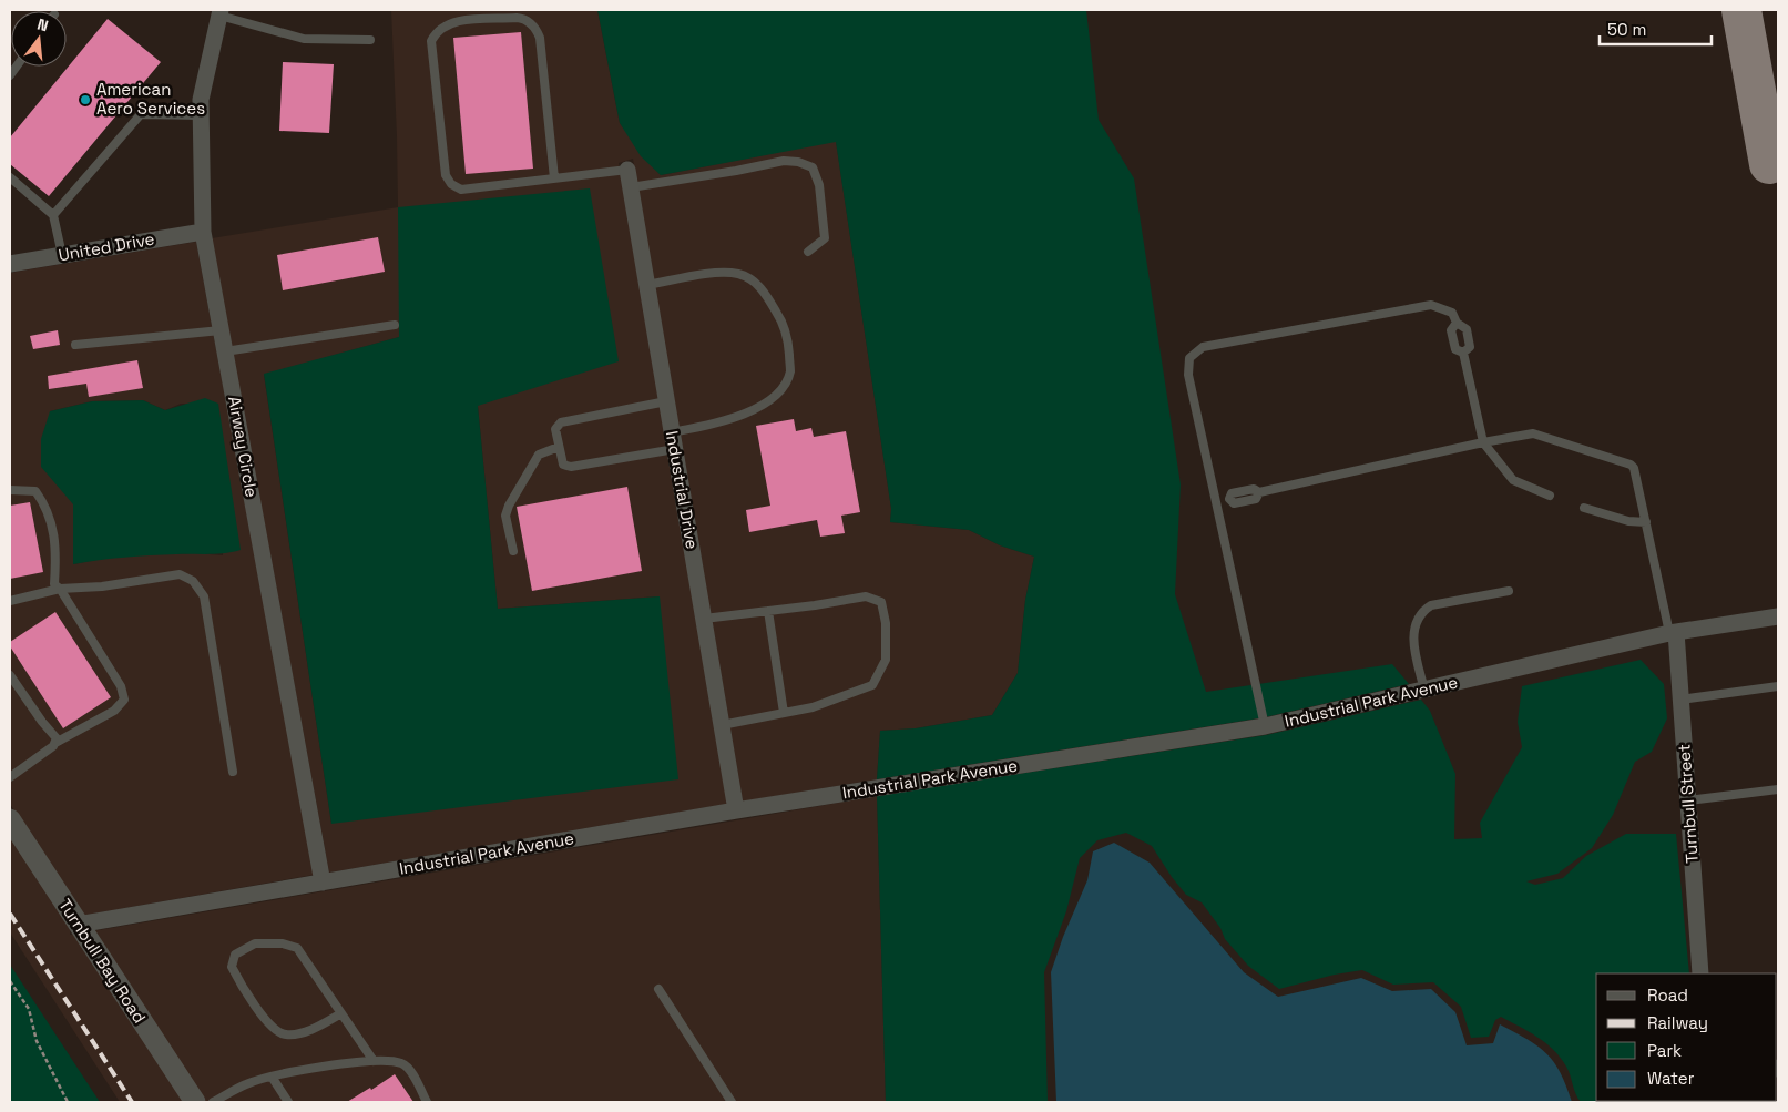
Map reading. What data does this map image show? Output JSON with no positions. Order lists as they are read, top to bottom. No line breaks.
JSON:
{"streets":{"street":["United Drive","Airway Circle","Industrial Drive","Industrial Park Avenue","Turnbull Street","Turnbull Bay Road"]},"crossings":[["United Drive","Airway Circle"],["Airway Circle","Industrial Park Avenue"],["Industrial Drive","Industrial Park Avenue"],["Industrial Park Avenue","Turnbull Street"],["Industrial Park Avenue","Turnbull Bay Road"]],"places":["American Aero Services"],"legend":["Road","Railway","Park","Water"],"scale_bar":"50 m","north":"top"}
